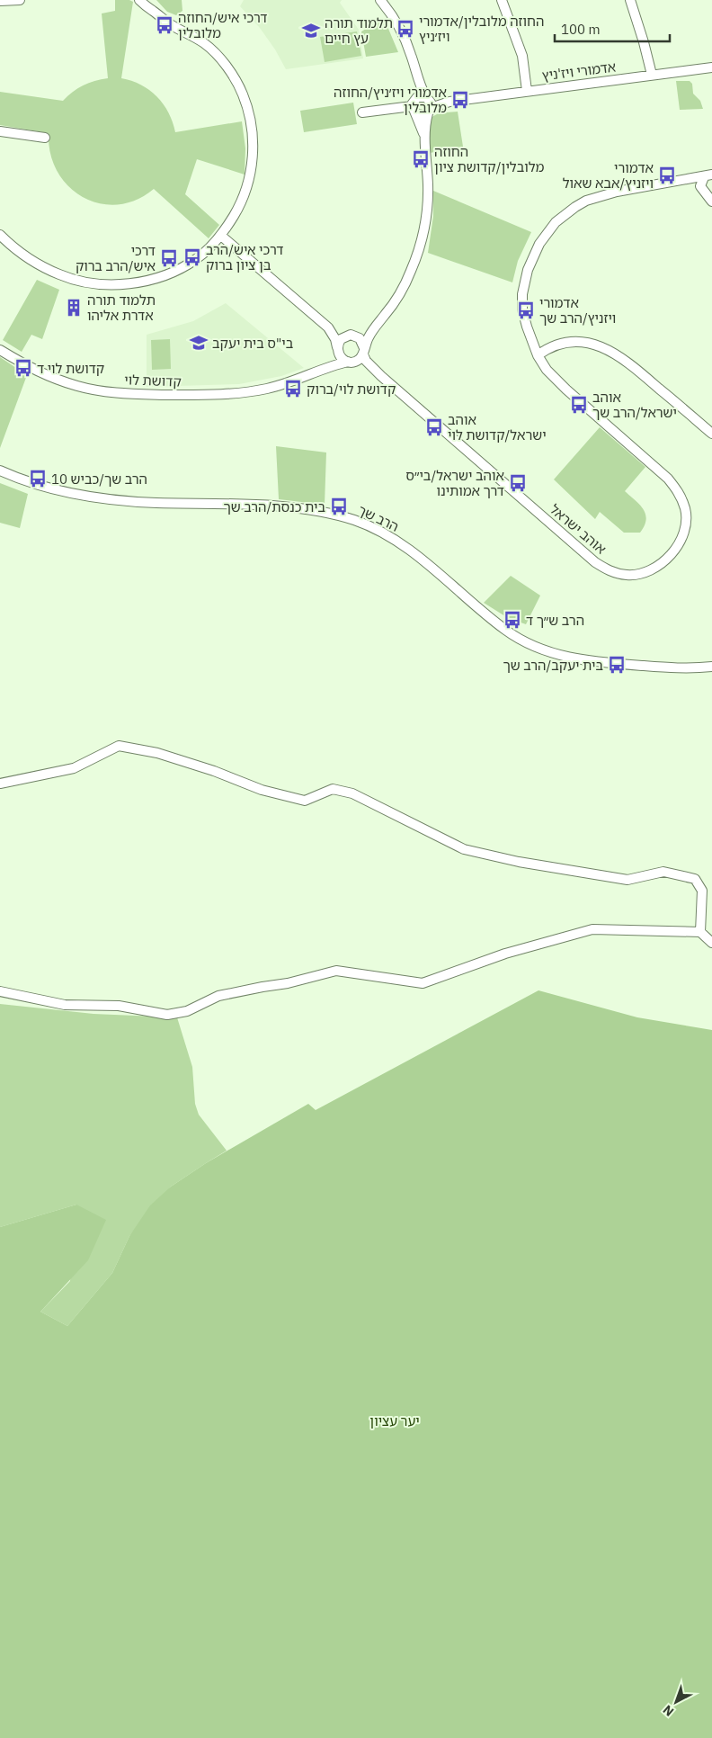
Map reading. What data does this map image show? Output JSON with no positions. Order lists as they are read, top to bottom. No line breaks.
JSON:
{"streets":{"street":["אדמורי ויז'ניץ","קדושת לוי","הרב שך","אוהב ישראל"]},"crossings":[["קדושת לוי","אוהב ישראל"]],"parks":["יער עציון"],"places":{"bus stop":["דרכי איש/החוזה מלובלין","החוזה מלובלין/אדמורי ויז׳ניץ","אדמורי ויז׳ניץ/החוזה מלובלין","החוזה מלובלין/קדושת ציון","אדמורי ויזניץ/אבא שאול","דרכי איש/הרב בן ציון ברוק","דרכי איש/הרב ברוק","אדמורי ויזניץ/הרב שך","קדושת לוי ד","קדושת לוי/ברוק","אוהב ישראל/הרב שך","אוהב ישראל/קדושת לוי","הרב שך/כביש 10","אוהב ישראל/בי״ס דרך אמותינו","בית כנסת/הרב שך","הרב ש״ך ד","בית יעקב/הרב שך"],"school or university":["תלמוד תורה עץ חיים","בי\"ס בית יעקב"],"building":["תלמוד תורה אדרת אליהו"]},"scale_bar":"100 m","north":"bottom left"}
